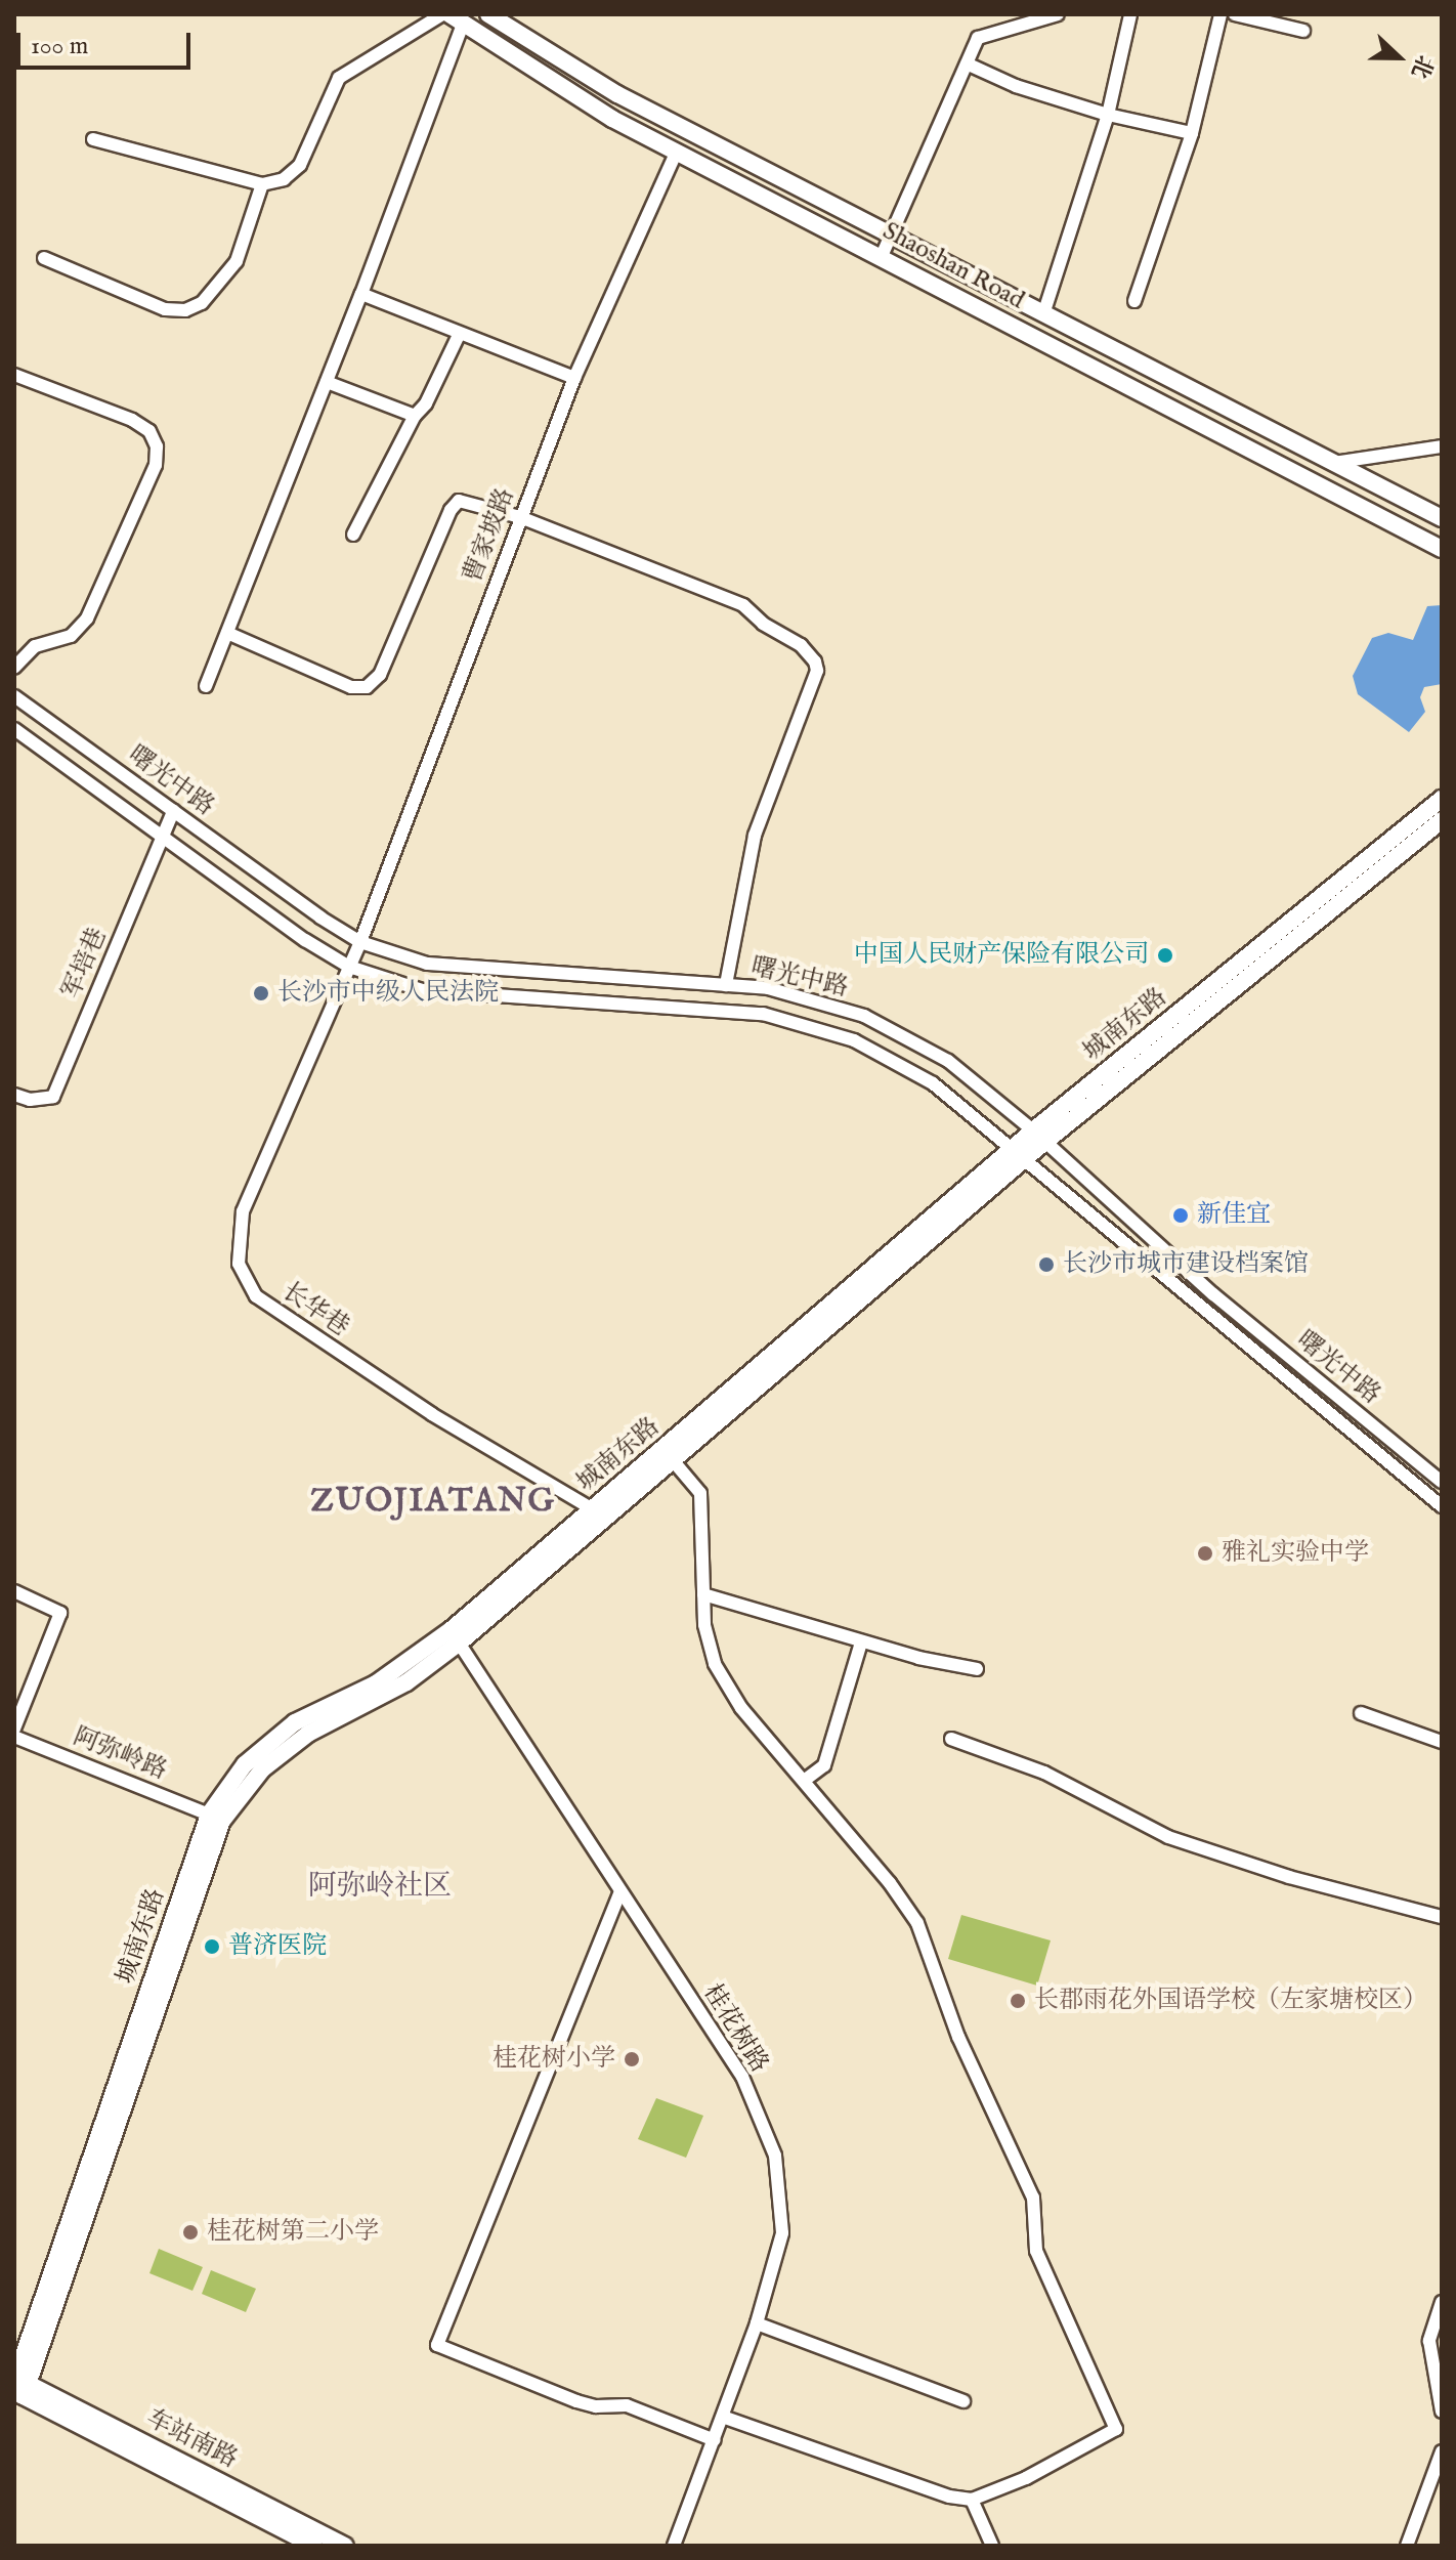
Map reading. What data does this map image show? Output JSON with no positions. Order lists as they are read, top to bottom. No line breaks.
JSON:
{"streets":{"main road":["Shaoshan Road","城南东路","车站南路"],"street":["曹家坡路","曙光中路","军培巷","长华巷","阿弥岭路","桂花树路"]},"crossings":[["Shaoshan Road","曹家坡路"],["曹家坡路","曙光中路"],["曹家坡路","长华巷"],["曙光中路","军培巷"],["曙光中路","城南东路"],["曙光中路","长华巷"],["城南东路","长华巷"],["城南东路","阿弥岭路"],["城南东路","桂花树路"],["城南东路","车站南路"]],"districts":["ZUOJIATANG","阿弥岭社区"],"places":["中国人民财产保险有限公司","长沙市中级人民法院","新佳宜","长沙市城市建设档案馆","雅礼实验中学","普济医院","长郡雨花外国语学校（左家塘校区）","桂花树小学","桂花树第二小学"],"scale_bar":"100 m","north":"right"}
